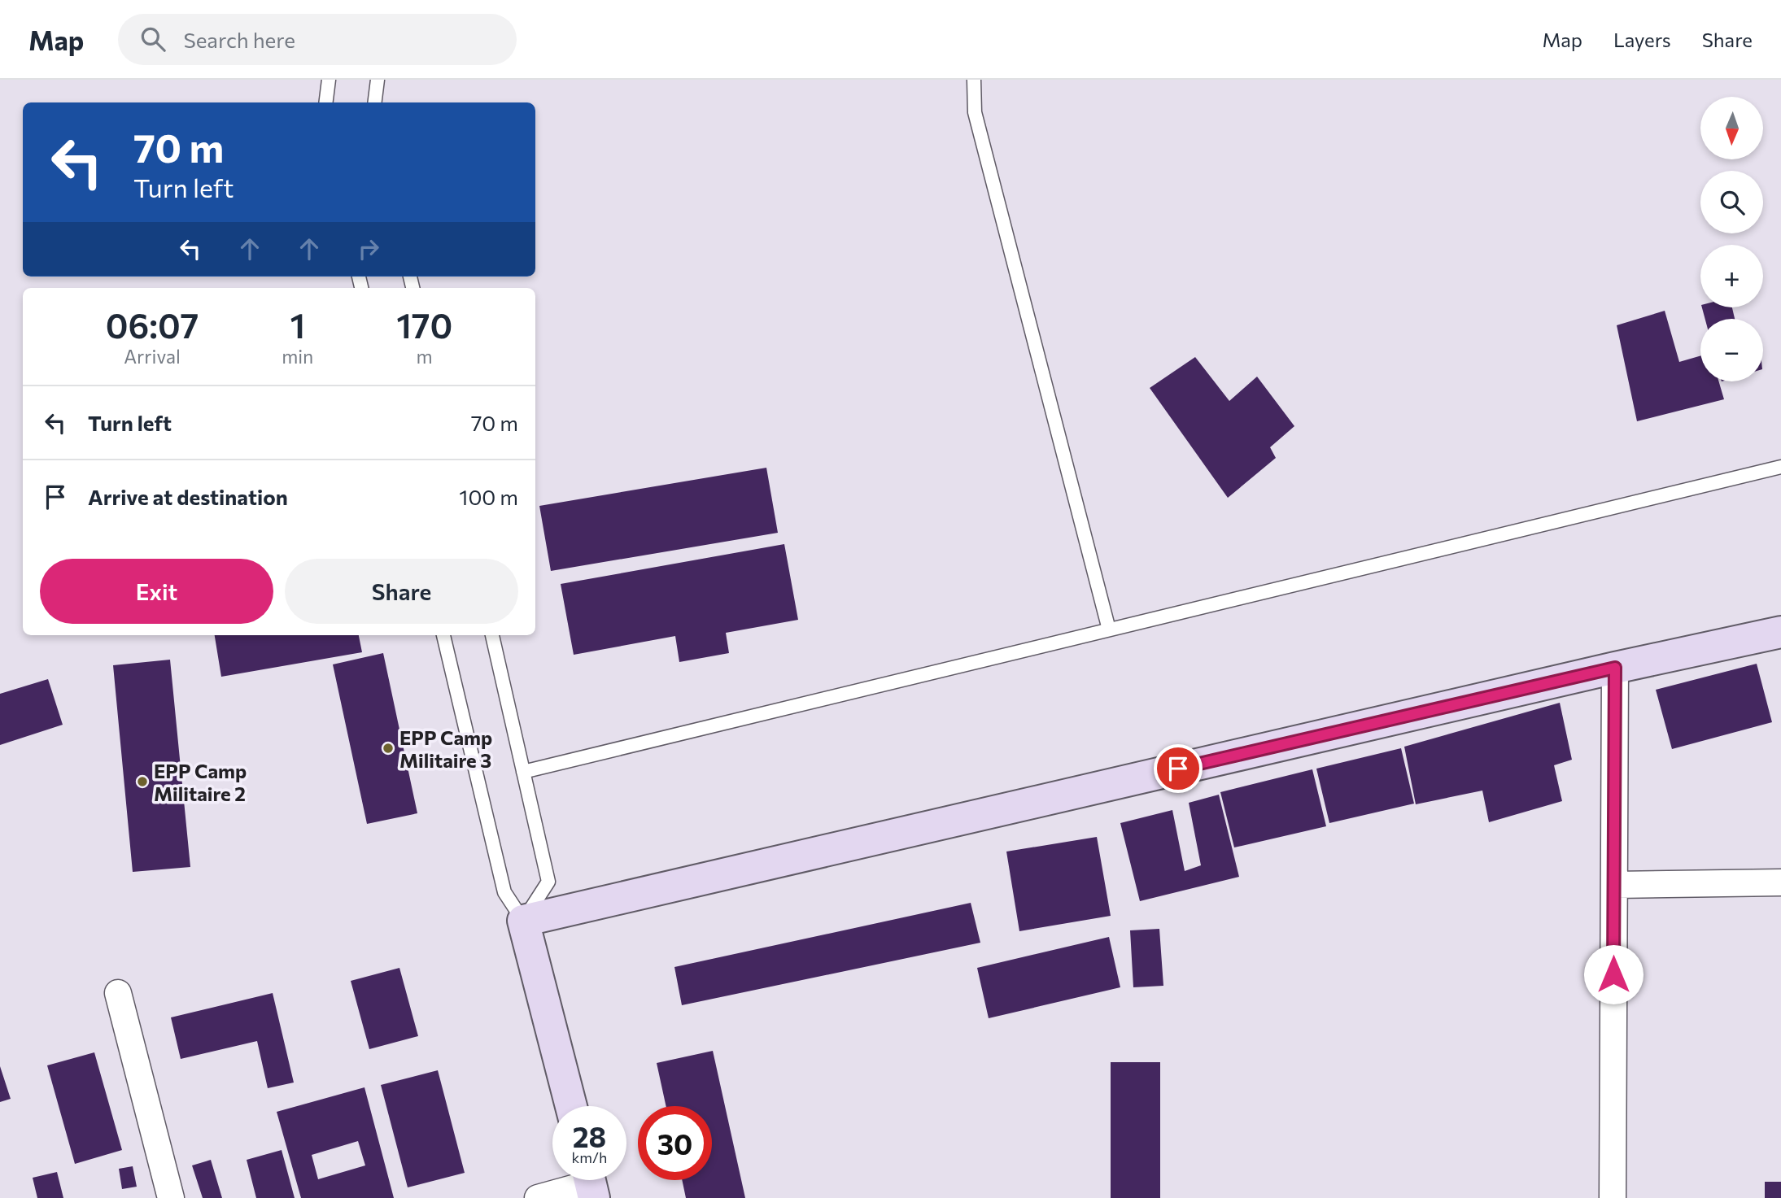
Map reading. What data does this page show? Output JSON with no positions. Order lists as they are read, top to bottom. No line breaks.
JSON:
{"places":["EPP Camp Militaire 3","EPP Camp Militaire 2"],"north":"bottom","page":{"header":"Map","search":"Search here","nav":["Map","Layers","Share"],"map_buttons":["+","−"],"turn":["70 m","Turn left"],"eta":["06:07","Arrival","1","min","170","m"],"list":[{"name":"Turn left","value":"70 m"},{"name":"Arrive at destination","value":"100 m"}],"buttons":["Exit","Share"],"speed":"28 km/h","limit":"30"}}
